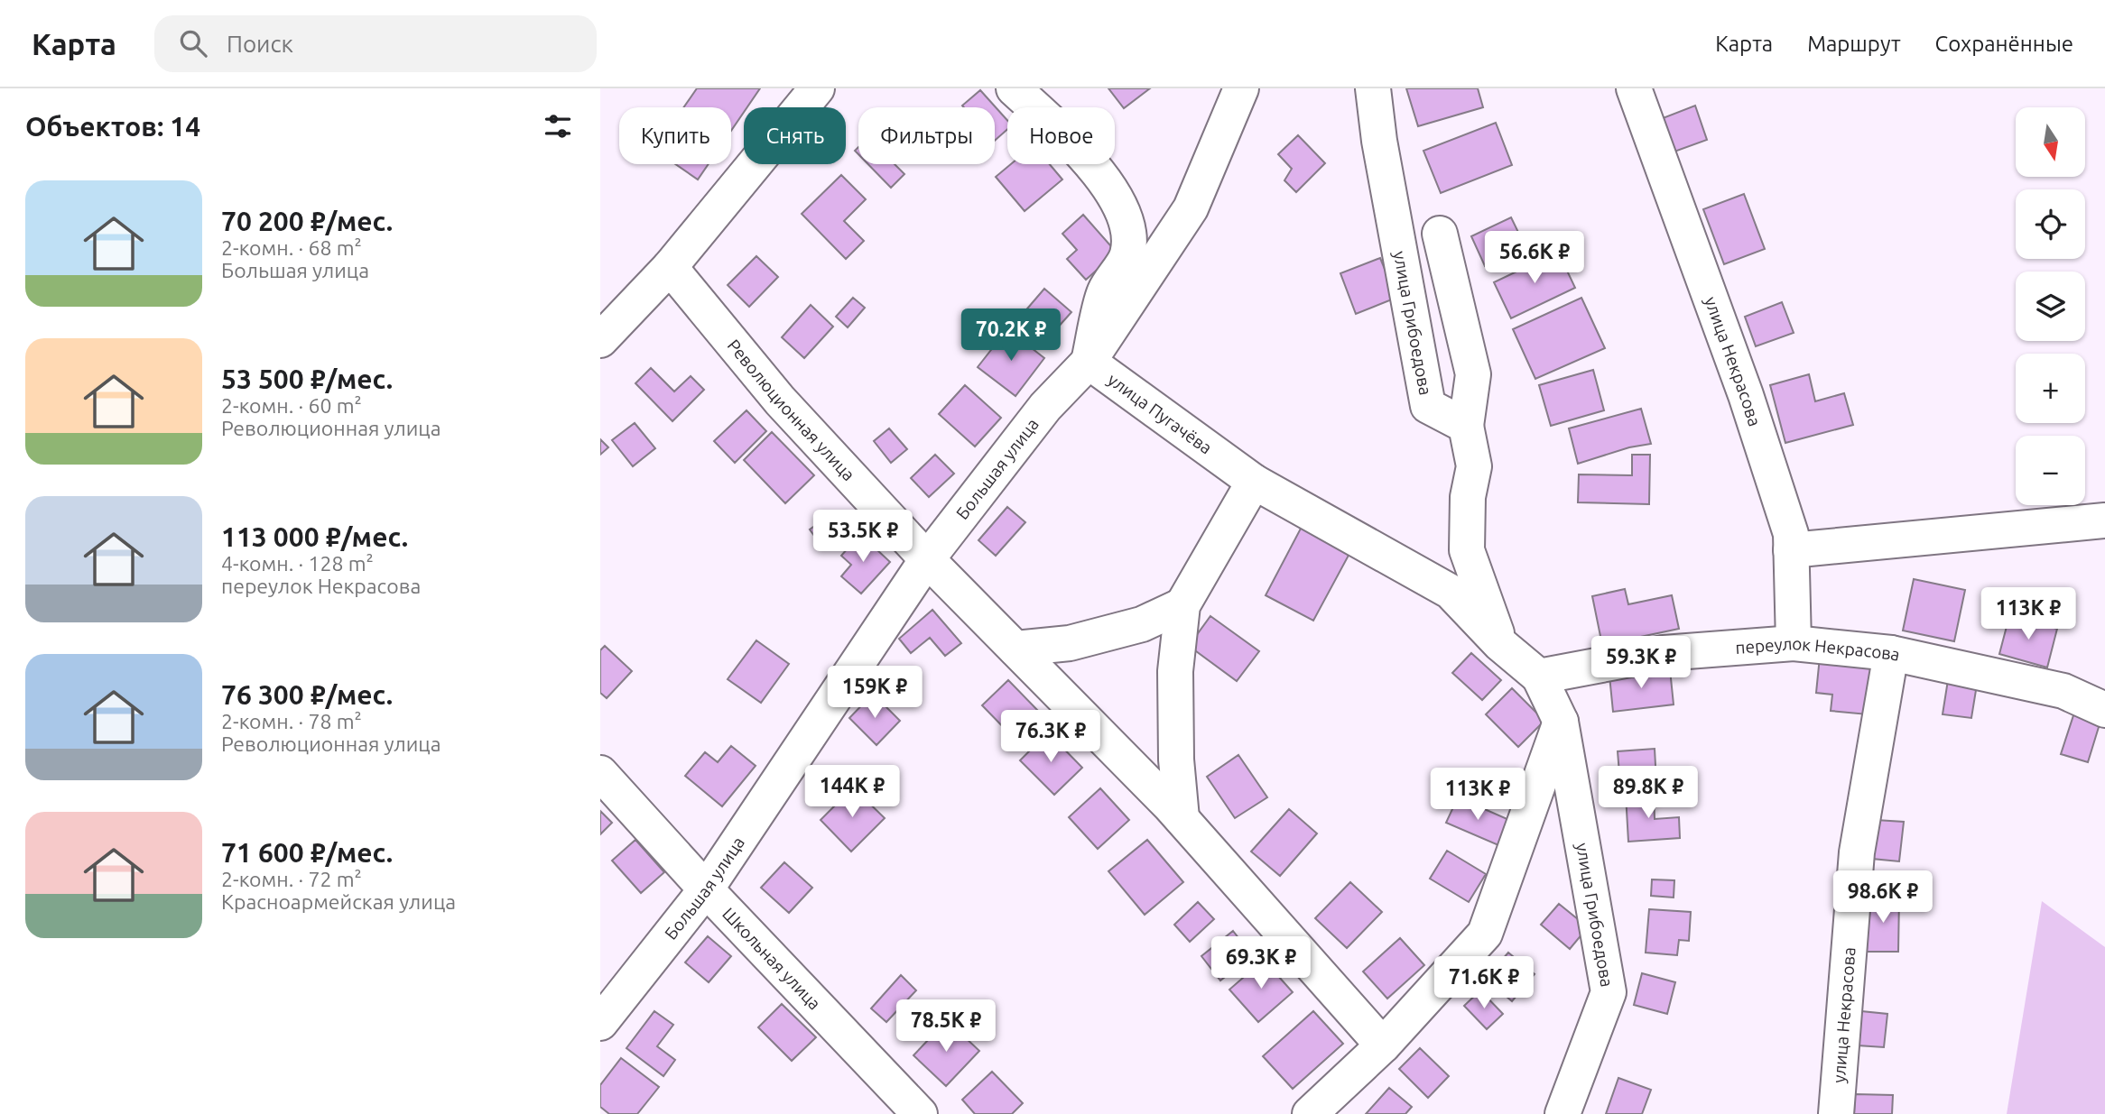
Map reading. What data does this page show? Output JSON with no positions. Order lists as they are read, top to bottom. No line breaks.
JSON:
{"streets":{"street":["улица Грибоедова","улица Некрасова","Революционная улица","улица Пугачёва","Большая улица","переулок Некрасова","Школьная улица"]},"crossings":[["улица Грибоедова","переулок Некрасова"],["улица Некрасова","переулок Некрасова"],["Революционная улица","Большая улица"],["улица Пугачёва","Большая улица"],["Большая улица","Школьная улица"]],"north":"bottom","page":{"header":"Карта","search":"Поиск","nav":["Карта","Маршрут","Сохранённые"],"heading":"Объектов: 14","map_buttons":["+","−"],"chip":["Купить","Снять","Фильтры","Новое"],"list":[{"name":"70 200 ₽/мес.","note":"2-комн. · 68 m² · Большая улица"},{"name":"53 500 ₽/мес.","note":"2-комн. · 60 m² · Революционная улица"},{"name":"113 000 ₽/мес.","note":"4-комн. · 128 m² · переулок Некрасова"},{"name":"76 300 ₽/мес.","note":"2-комн. · 78 m² · Революционная улица"},{"name":"71 600 ₽/мес.","note":"2-комн. · 72 m² · Красноармейская улица"}],"price":["56.6K ₽","70.2K ₽","53.5K ₽","113K ₽","59.3K ₽","159K ₽","76.3K ₽","144K ₽","89.8K ₽","113K ₽","98.6K ₽","69.3K ₽","71.6K ₽","78.5K ₽"]}}
